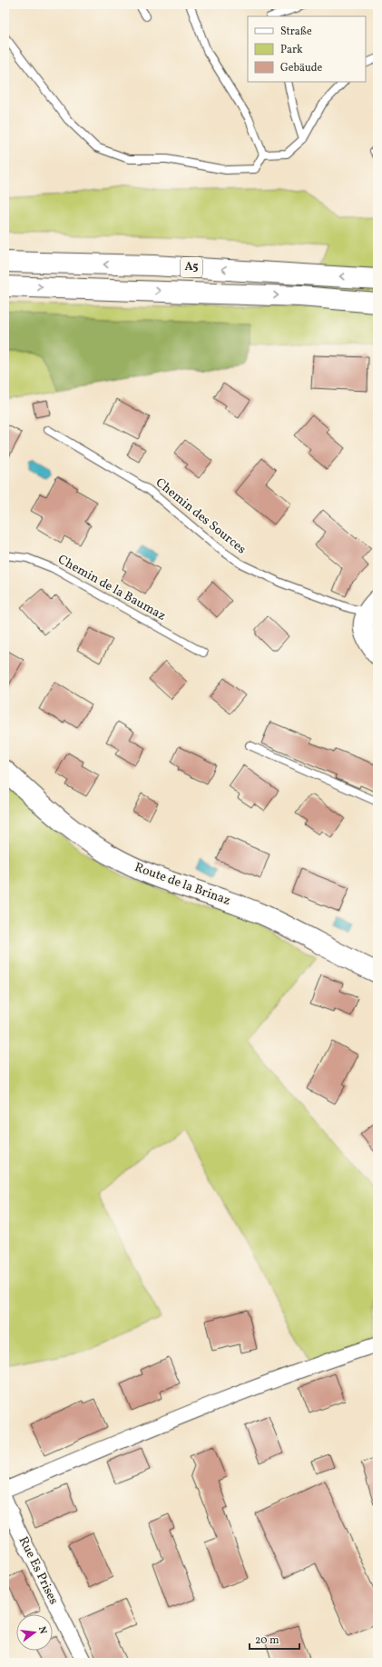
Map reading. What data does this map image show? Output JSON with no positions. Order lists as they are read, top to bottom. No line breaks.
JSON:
{"streets":{"main road":["A5","Route de la Brinaz"],"street":["Rue Es Prises"],"lane":["Chemin des Sources","Chemin de la Baumaz"]},"legend":["Straße","Park","Gebäude"],"scale_bar":"20 m","north":"right"}
